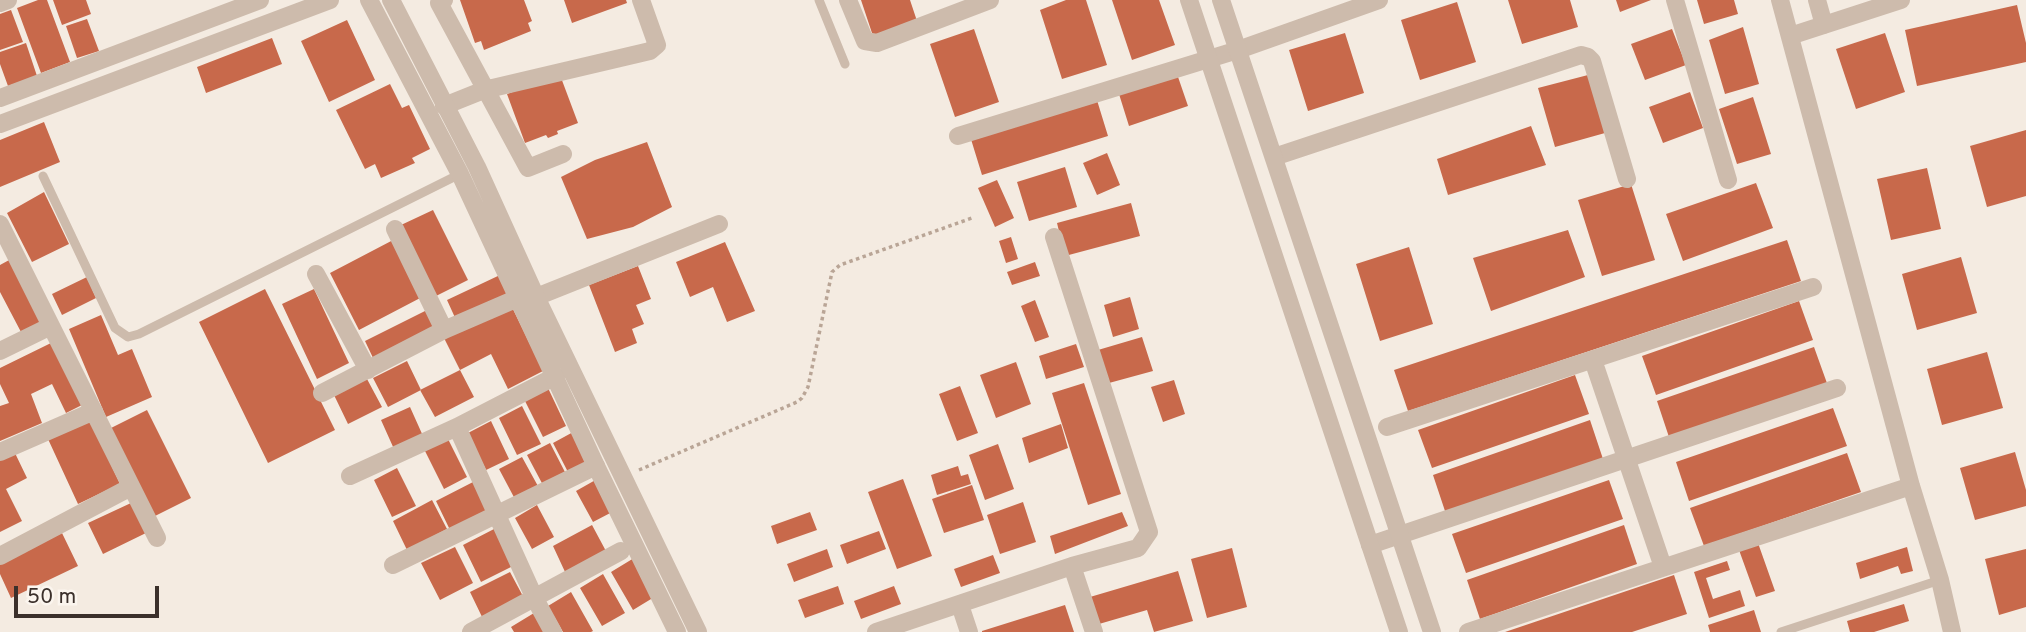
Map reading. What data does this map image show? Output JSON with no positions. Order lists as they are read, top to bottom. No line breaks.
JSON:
{"scale_bar":"50 m"}
